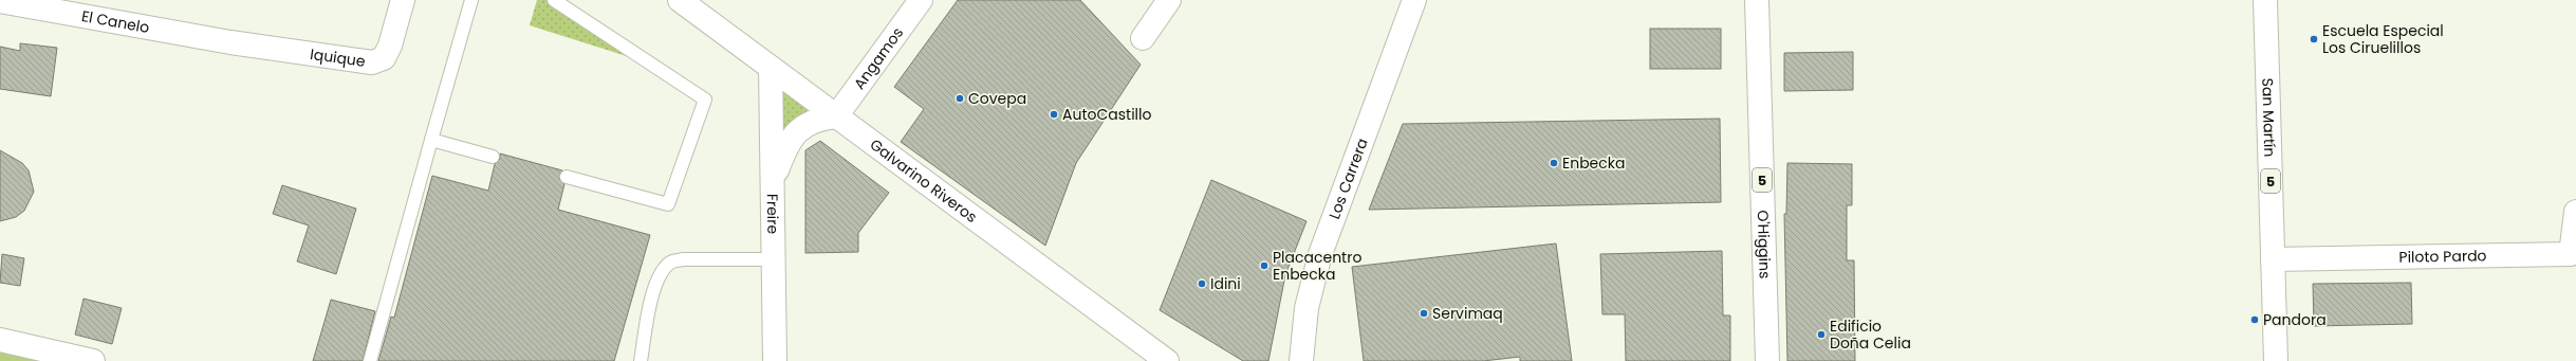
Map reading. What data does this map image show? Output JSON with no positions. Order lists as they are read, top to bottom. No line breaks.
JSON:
{"streets":{"main road":["El Canelo","Iquique","Angamos","San Martín","Los Carrera","5","Galvarino Riveros","Freire","O'Higgins","Piloto Pardo"]},"crossings":[["El Canelo","Iquique"],["Angamos","Galvarino Riveros"],["San Martín","Piloto Pardo"],["Galvarino Riveros","Freire"]],"places":["Escuela Especial Los Ciruelillos","Covepa","AutoCastillo","Enbecka","Placacentro Enbecka","Idini","Servimaq","Pandora","Edificio Doña Celia"]}
